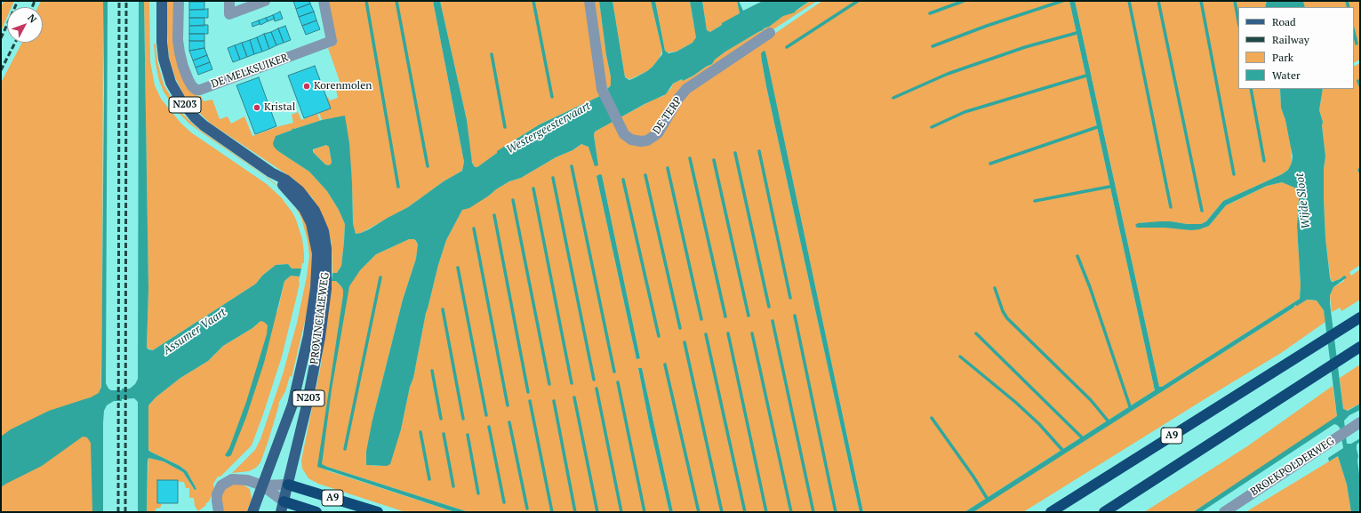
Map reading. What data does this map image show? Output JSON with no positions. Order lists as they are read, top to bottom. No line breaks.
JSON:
{"streets":{"highway":["A9"],"main road":["N203","PROVINCIALEWEG"],"street":["DE MELKSUIKER","DE TERP","BROEKPOLDERWEG"]},"crossings":[["PROVINCIALEWEG","A9"]],"water":["Westergeestervaart","Wijde Sloot","Assumer Vaart"],"places":["Korenmolen","Kristal"],"legend":["Road","Railway","Park","Water"],"north":"top right"}
